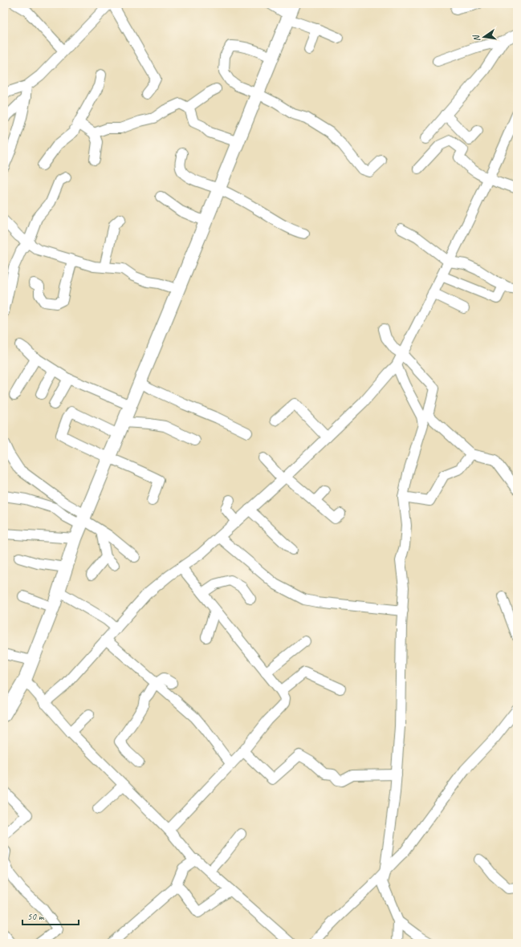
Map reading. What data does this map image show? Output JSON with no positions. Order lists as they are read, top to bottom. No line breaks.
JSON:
{"scale_bar":"50 m","north":"left"}
